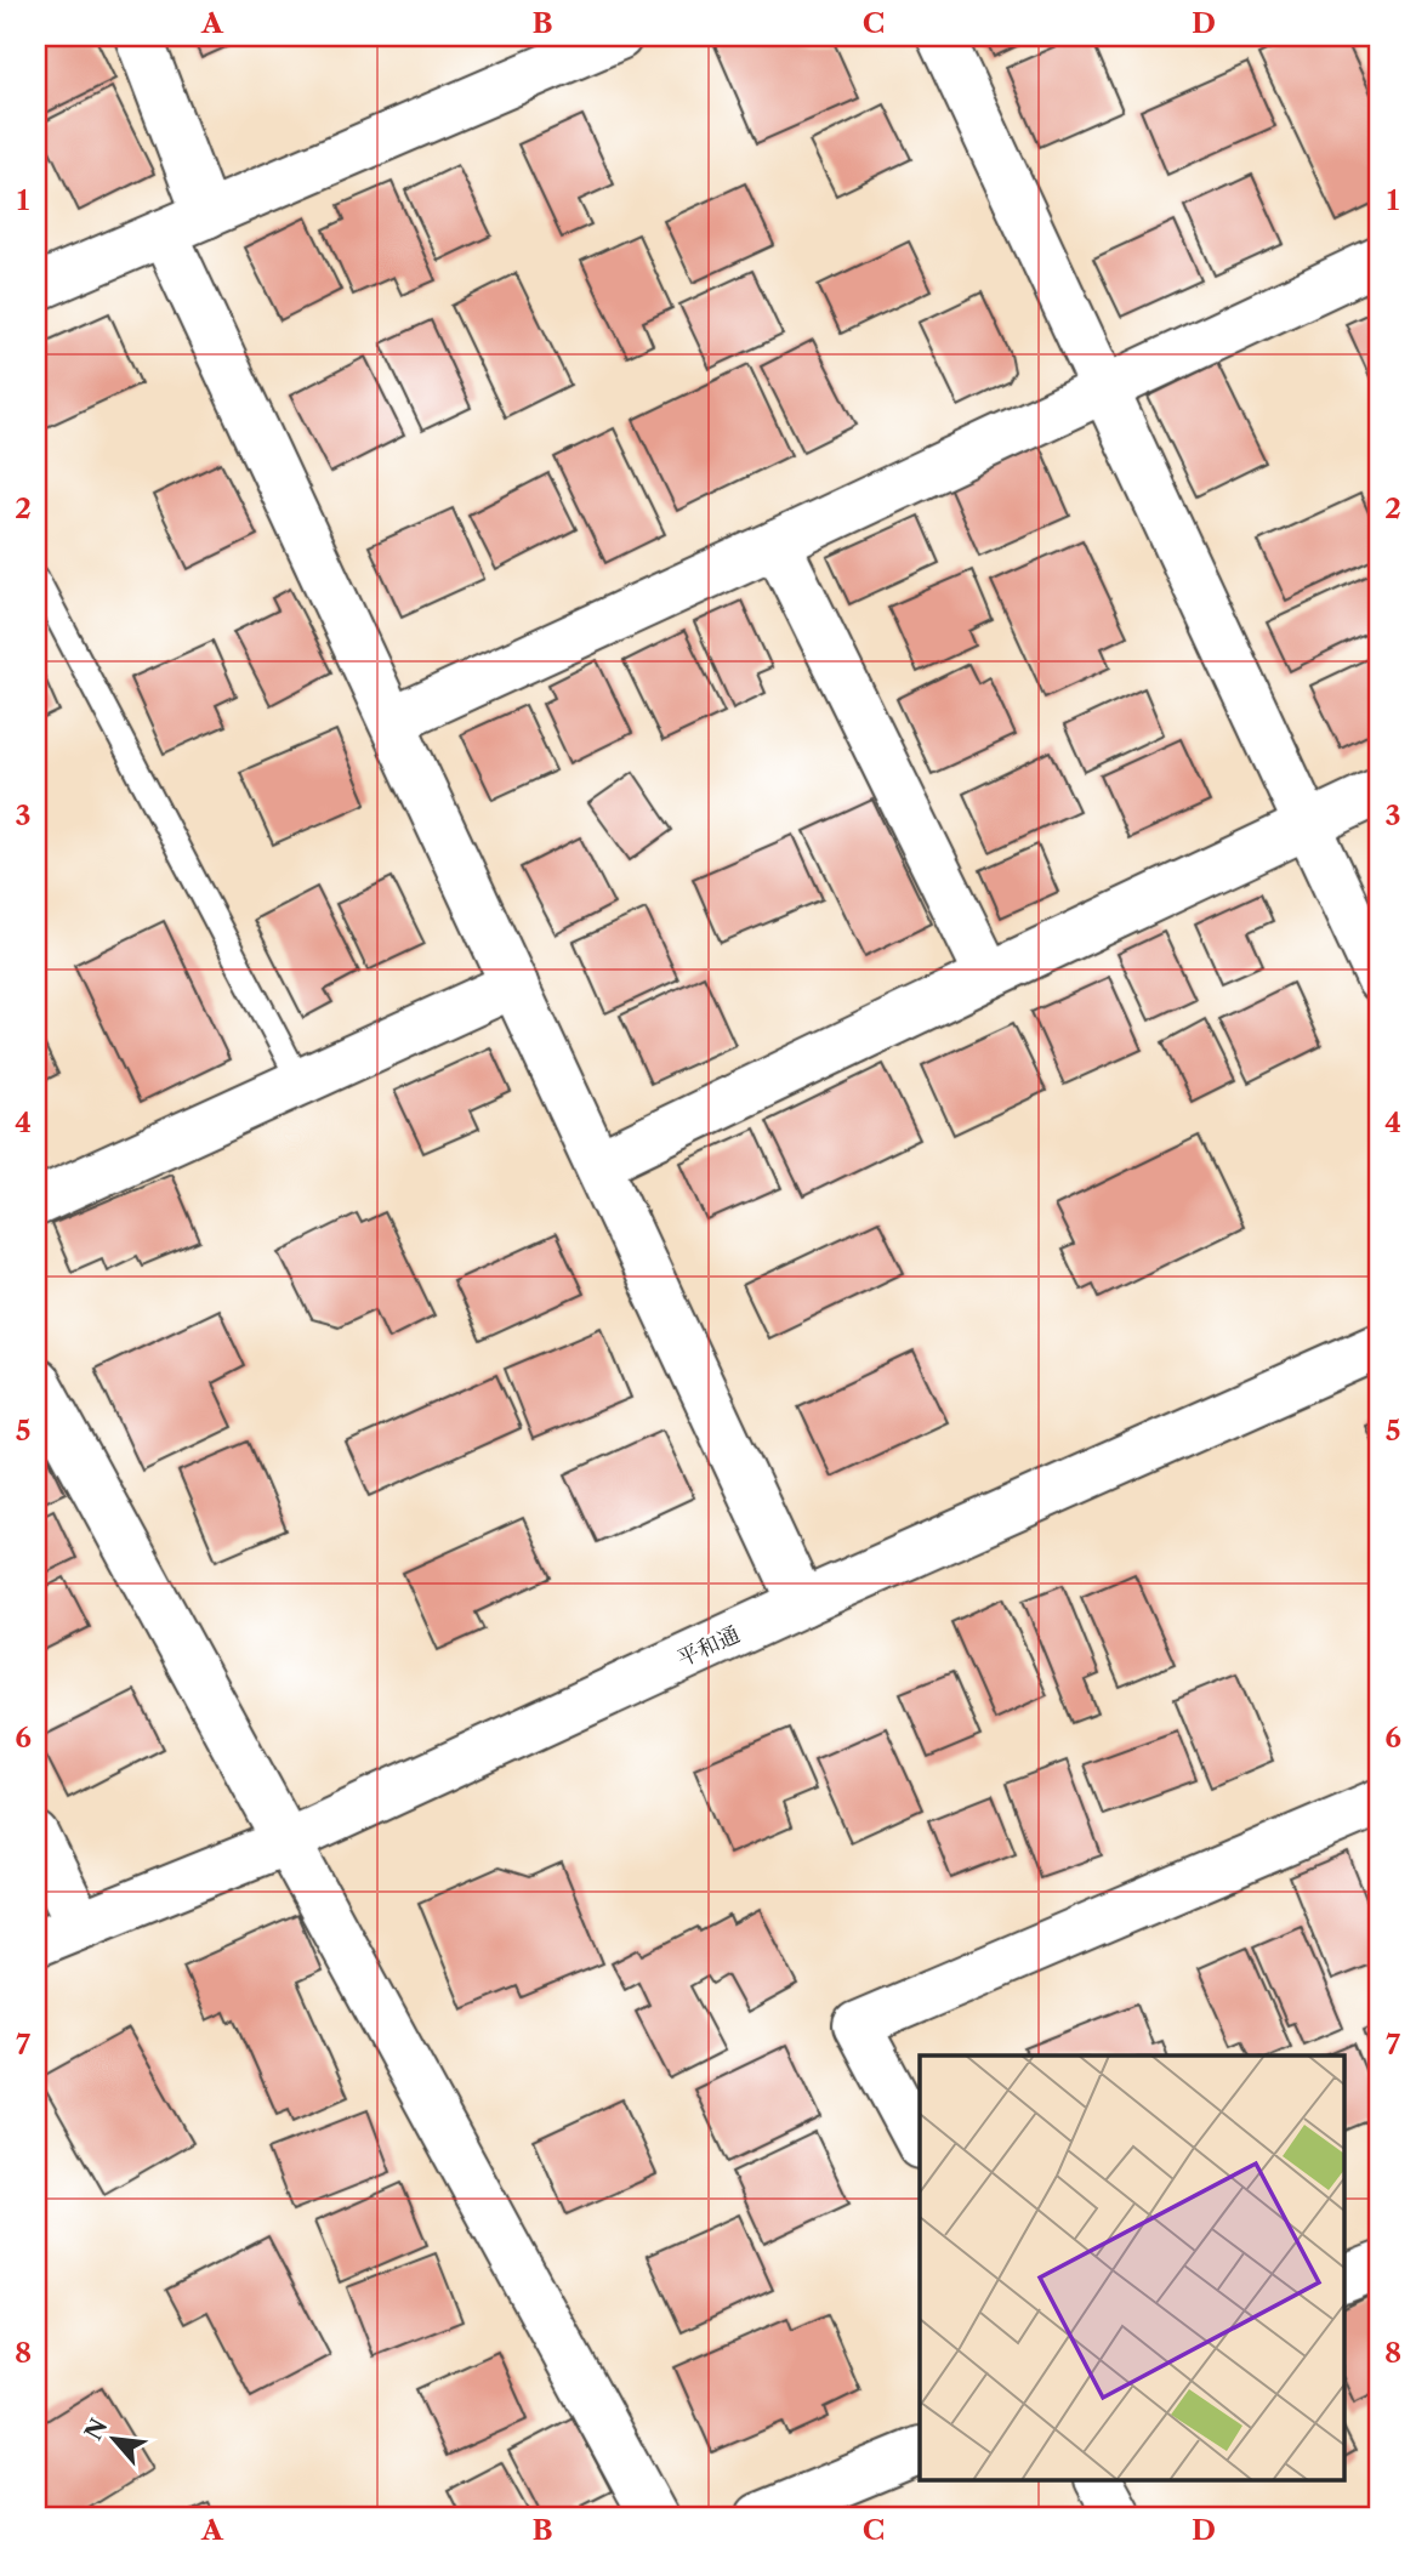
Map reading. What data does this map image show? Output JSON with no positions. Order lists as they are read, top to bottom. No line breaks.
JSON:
{"streets":{"street":["平和通"]},"north":"top left","grid":{"columns":["A","B","C","D"],"rows":["1","2","3","4","5","6","7","8"]}}
